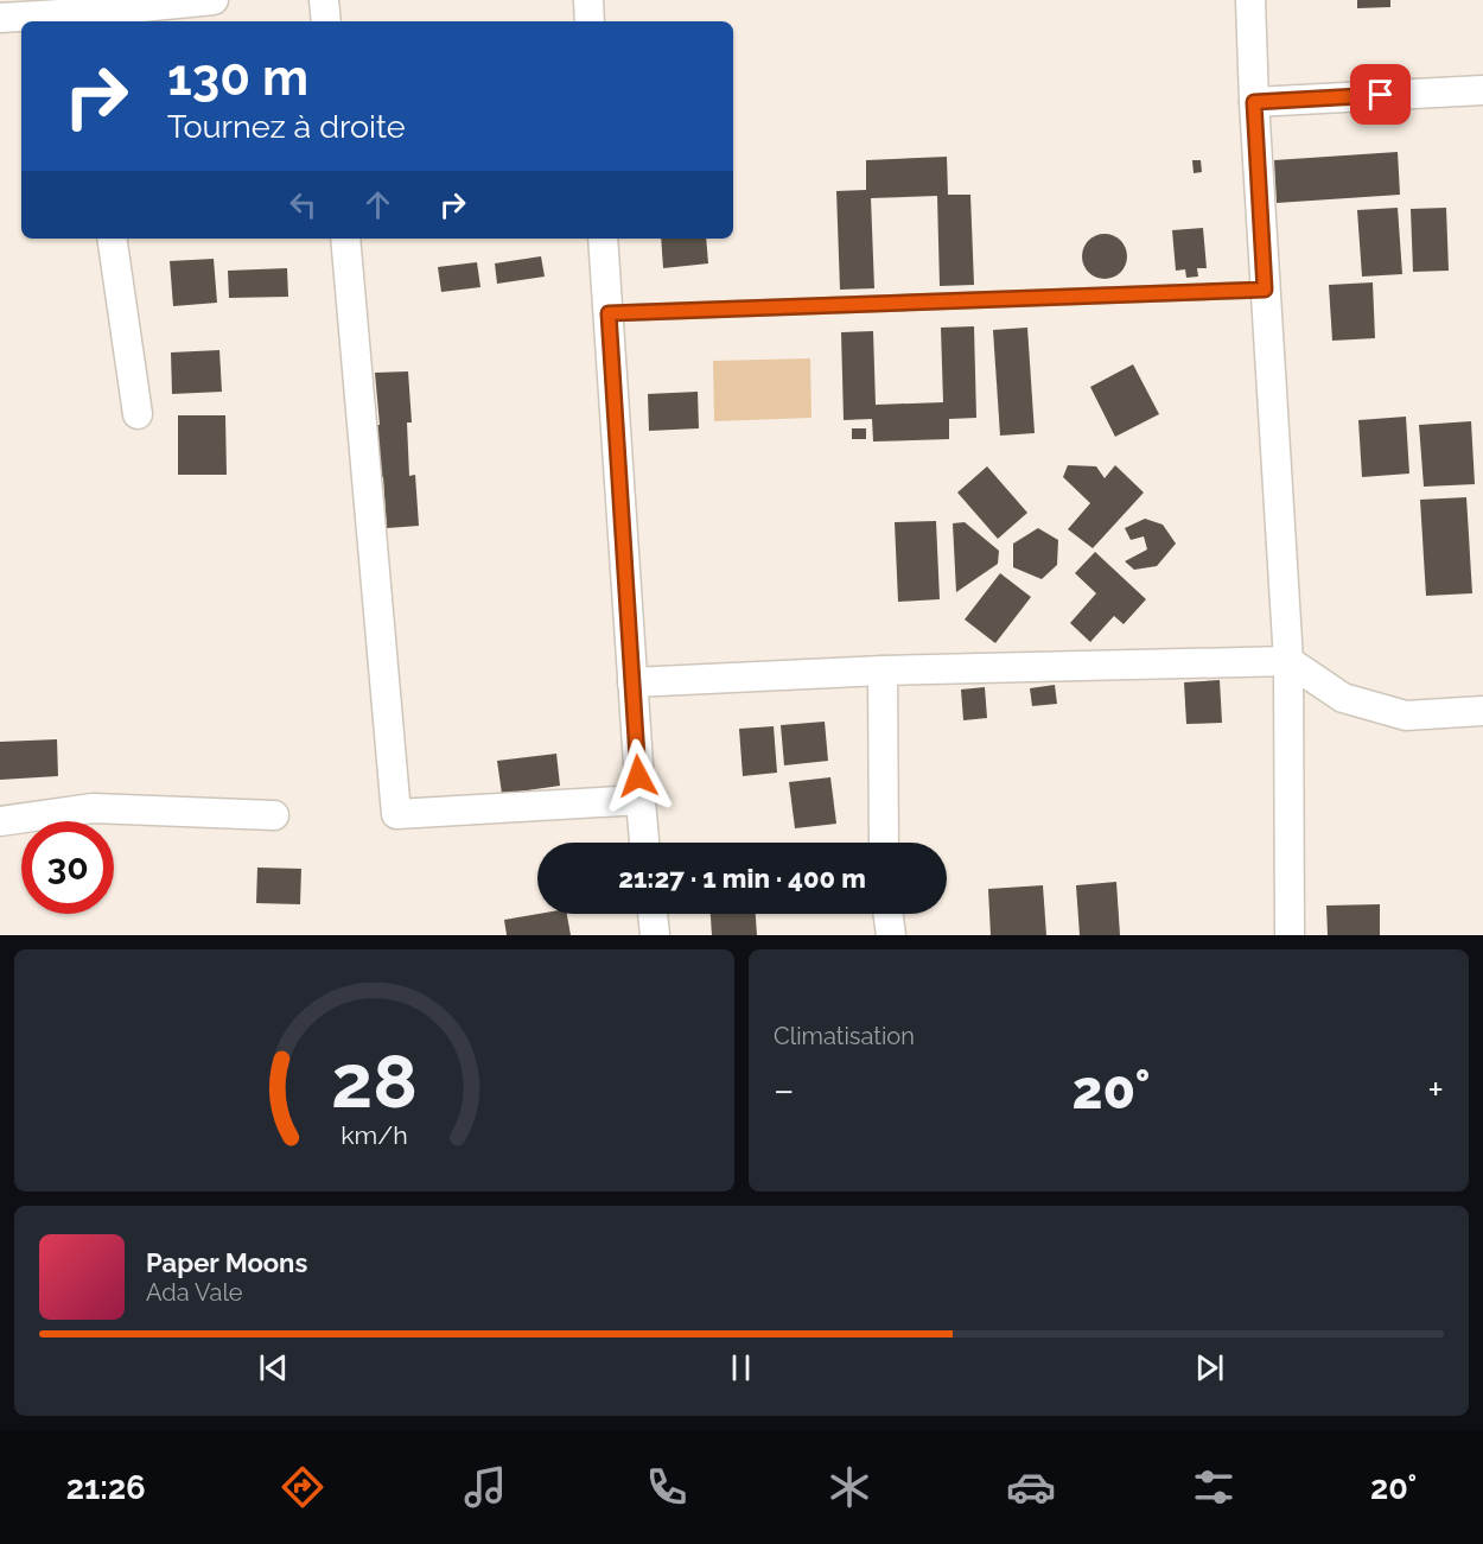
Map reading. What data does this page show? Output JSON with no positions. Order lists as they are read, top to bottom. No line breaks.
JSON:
{"page":{"turn":["130 m","Tournez à droite"],"limit":"30","trip":"21:27 · 1 min · 400 m","tile":"Climatisation","heat":["−","20°","+"],"song":["Paper Moons","Ada Vale"],"tabs":["21:26","20°"],"gauge":["28","km/h"]}}
